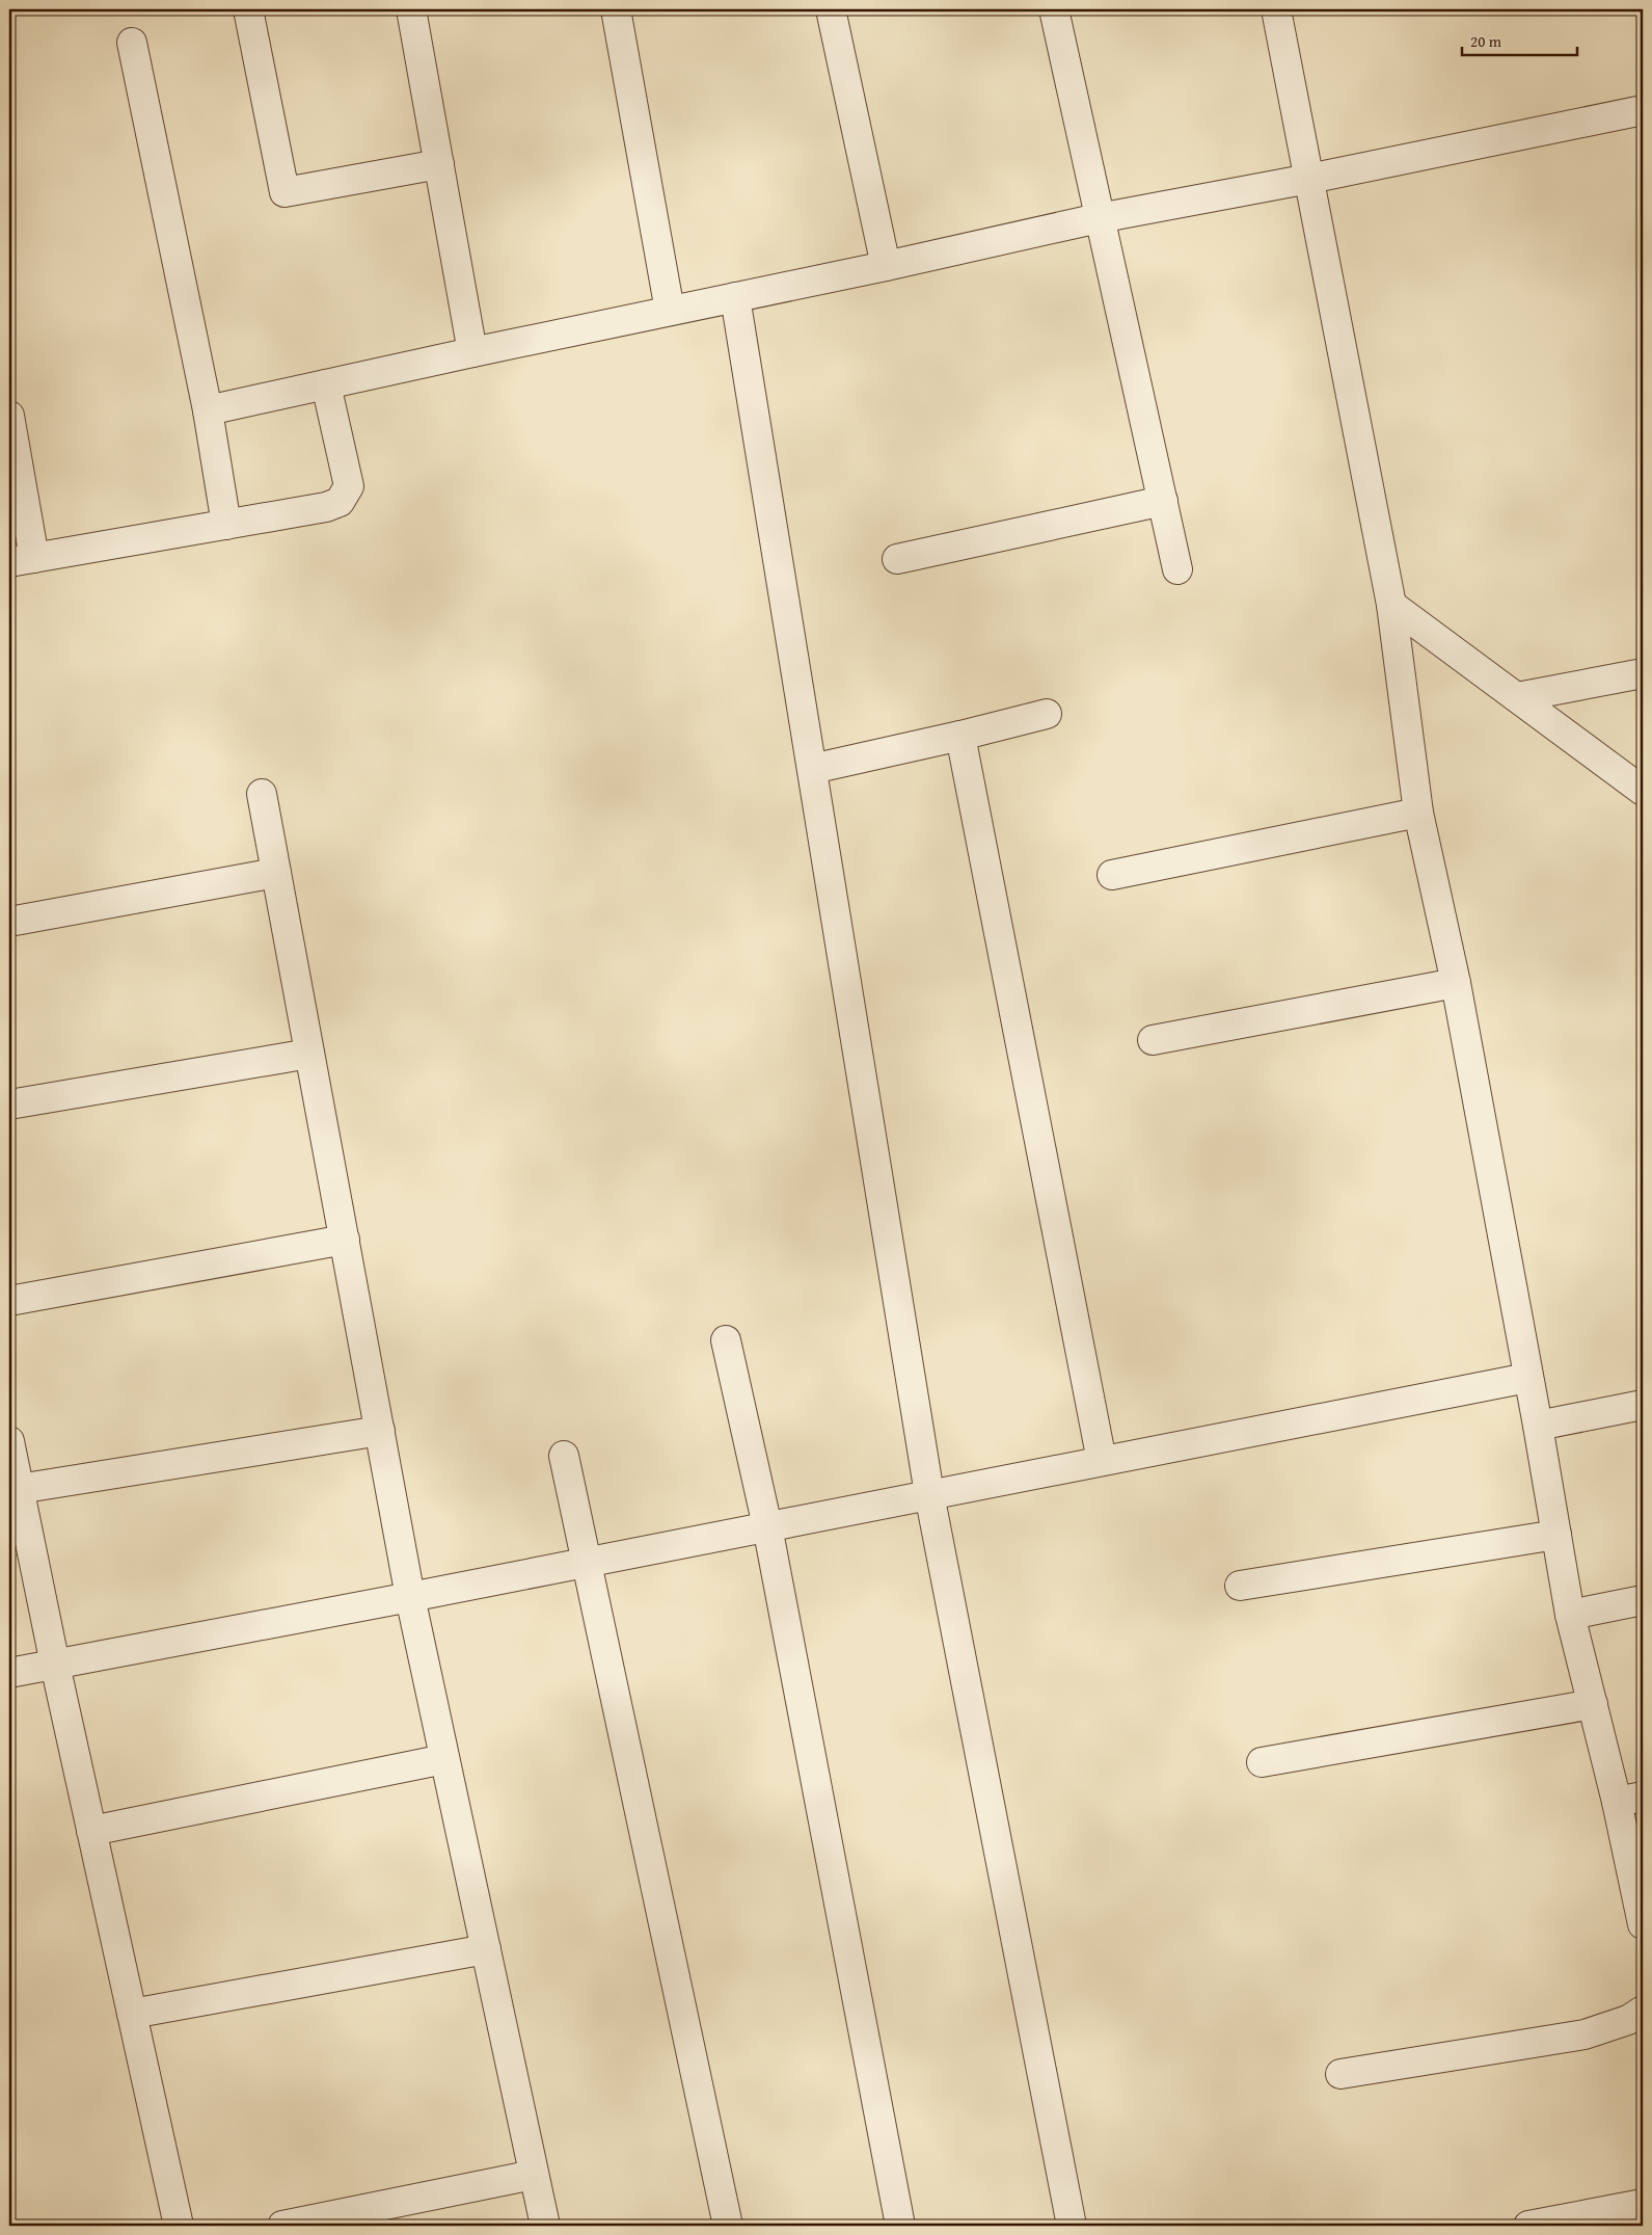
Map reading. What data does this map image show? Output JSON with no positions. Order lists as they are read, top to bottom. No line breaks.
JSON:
{"scale_bar":"20 m"}
